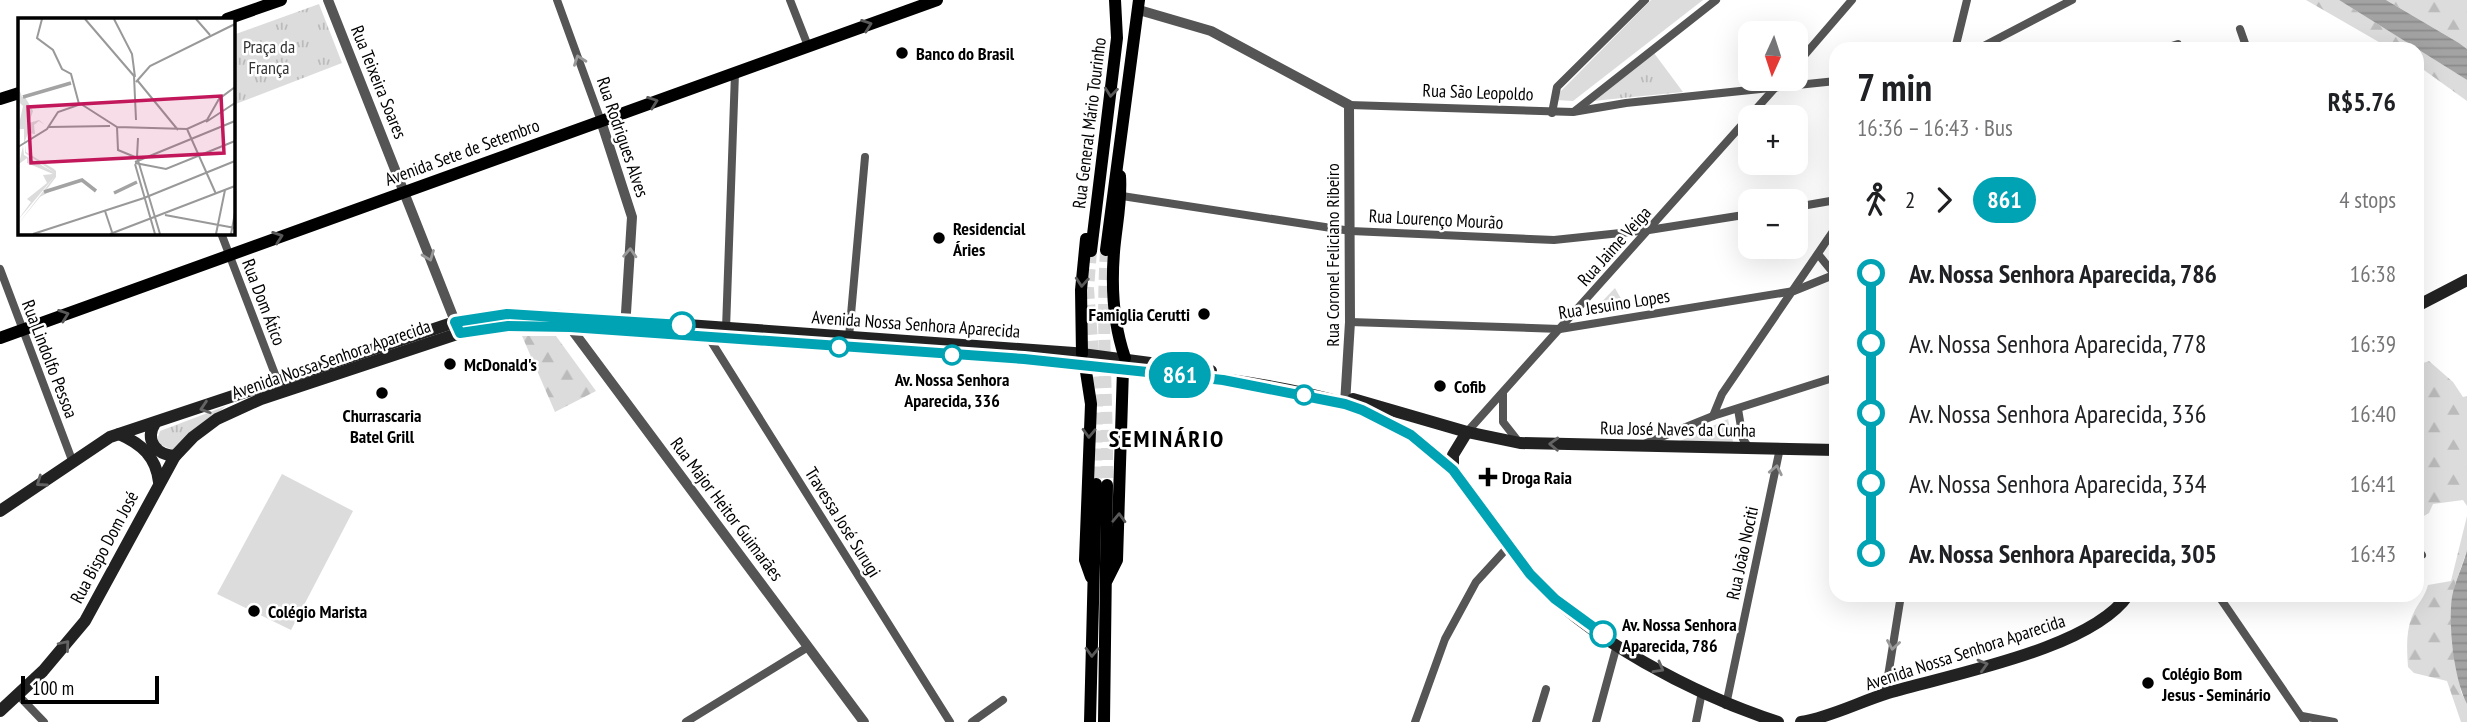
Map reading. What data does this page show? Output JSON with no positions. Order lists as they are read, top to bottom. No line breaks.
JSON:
{"streets":{"main road":["Rua General Mário Tourinho","Avenida Sete de Setembro","Avenida Nossa Senhora Aparecida","Rua José Naves da Cunha","Rua Bispo Dom José"],"street":["Rua Teixeira Soares","Rua São Leopoldo","Rua Rodrigues Alves","Rua Lourenço Mourão","Rua Jaime Veiga","Rua Coronel Feliciano Ribeiro","Rua Dom Ático","Rua Jesuino Lopes","Rua Lindolfo Pessoa","Rua Major Heitor Guimarães","Travessa José Surugi","Rua João Nociti"]},"crossings":[["Rua Teixeira Soares","Avenida Sete de Setembro"],["Rua Teixeira Soares","Avenida Nossa Senhora Aparecida"],["Rua São Leopoldo","Rua General Mário Tourinho"],["Rua São Leopoldo","Rua Coronel Feliciano Ribeiro"],["Rua Rodrigues Alves","Avenida Sete de Setembro"],["Rua Rodrigues Alves","Avenida Nossa Senhora Aparecida"],["Avenida Sete de Setembro","Rua Dom Ático"],["Avenida Sete de Setembro","Rua Lindolfo Pessoa"],["Rua Lourenço Mourão","Rua Jaime Veiga"],["Rua Lourenço Mourão","Rua Coronel Feliciano Ribeiro"],["Rua Jaime Veiga","Rua Jesuino Lopes"],["Rua Jaime Veiga","Rua José Naves da Cunha"],["Rua Coronel Feliciano Ribeiro","Rua Jesuino Lopes"],["Rua Coronel Feliciano Ribeiro","Avenida Nossa Senhora Aparecida"],["Rua Coronel Feliciano Ribeiro","Rua José Naves da Cunha"],["Rua Dom Ático","Avenida Nossa Senhora Aparecida"],["Avenida Nossa Senhora Aparecida","Rua Lindolfo Pessoa"],["Avenida Nossa Senhora Aparecida","Rua José Naves da Cunha"],["Avenida Nossa Senhora Aparecida","Rua Major Heitor Guimarães"],["Avenida Nossa Senhora Aparecida","Travessa José Surugi"],["Avenida Nossa Senhora Aparecida","Rua Bispo Dom José"],["Avenida Nossa Senhora Aparecida","Rua João Nociti"],["Rua José Naves da Cunha","Rua João Nociti"]],"one_way":["Rua Teixeira Soares","Rua Rodrigues Alves","Avenida Sete de Setembro","Rua Bispo Dom José","Rua João Nociti"],"districts":["SEMINÁRIO"],"parks":["Praça da França"],"places":{"other":["Banco do Brasil","Residencial Áries","Famiglia Cerutti","Av. Nossa Senhora Aparecida, 336","McDonald's","Cofib","Churrascaria Batel Grill","Colégio Marista","Av. Nossa Senhora Aparecida, 786","Colégio Bom Jesus - Seminário"],"health":["Droga Raia"]},"lines":["bus line 861"],"scale_bar":"100 m","north":"bottom","page":{"on_map":"861","map_buttons":["+","−"],"heading":["7 min","16:36 – 16:43 · Bus","R$5.76"],"legs":["2","861","4 stops"],"list":[{"name":"Av. Nossa Senhora Aparecida, 786","value":"16:38"},{"name":"Av. Nossa Senhora Aparecida, 778","value":"16:39"},{"name":"Av. Nossa Senhora Aparecida, 336","value":"16:40"},{"name":"Av. Nossa Senhora Aparecida, 334","value":"16:41"},{"name":"Av. Nossa Senhora Aparecida, 305","value":"16:43"}],"scale":"100 m"}}
